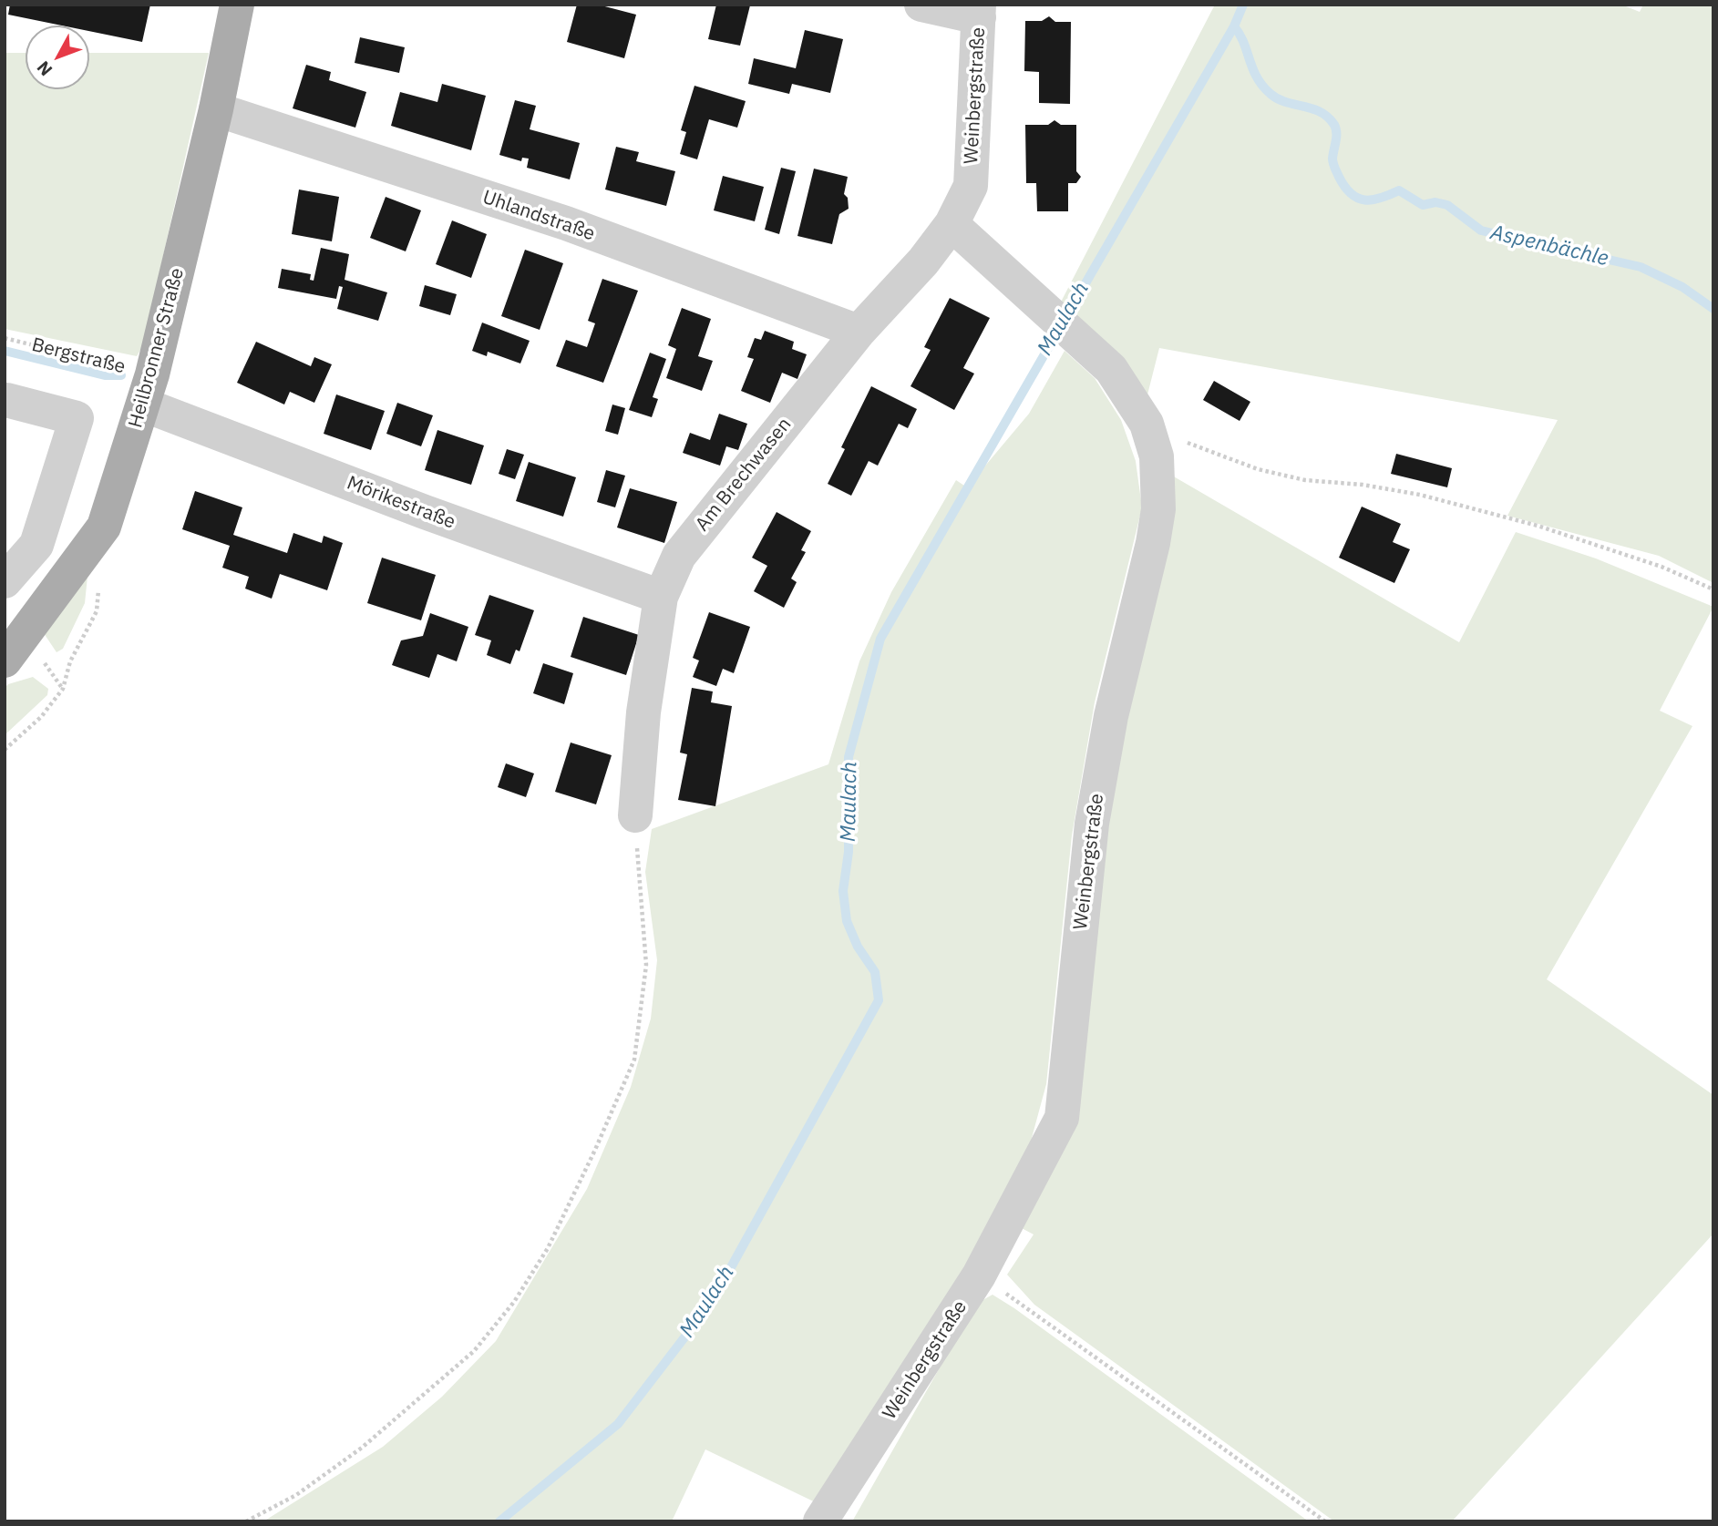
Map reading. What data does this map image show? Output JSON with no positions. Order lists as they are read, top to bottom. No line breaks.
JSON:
{"streets":{"main road":["Heilbronner Straße"],"street":["Weinbergstraße","Uhlandstraße","Am Brechwasen","Mörikestraße"],"path":["Bergstraße"]},"crossings":[["Weinbergstraße","Am Brechwasen"],["Uhlandstraße","Heilbronner Straße"],["Uhlandstraße","Am Brechwasen"],["Heilbronner Straße","Bergstraße"],["Heilbronner Straße","Mörikestraße"],["Bergstraße","Mörikestraße"],["Am Brechwasen","Mörikestraße"]],"water":["Aspenbächle","Maulach"],"north":"bottom left"}
